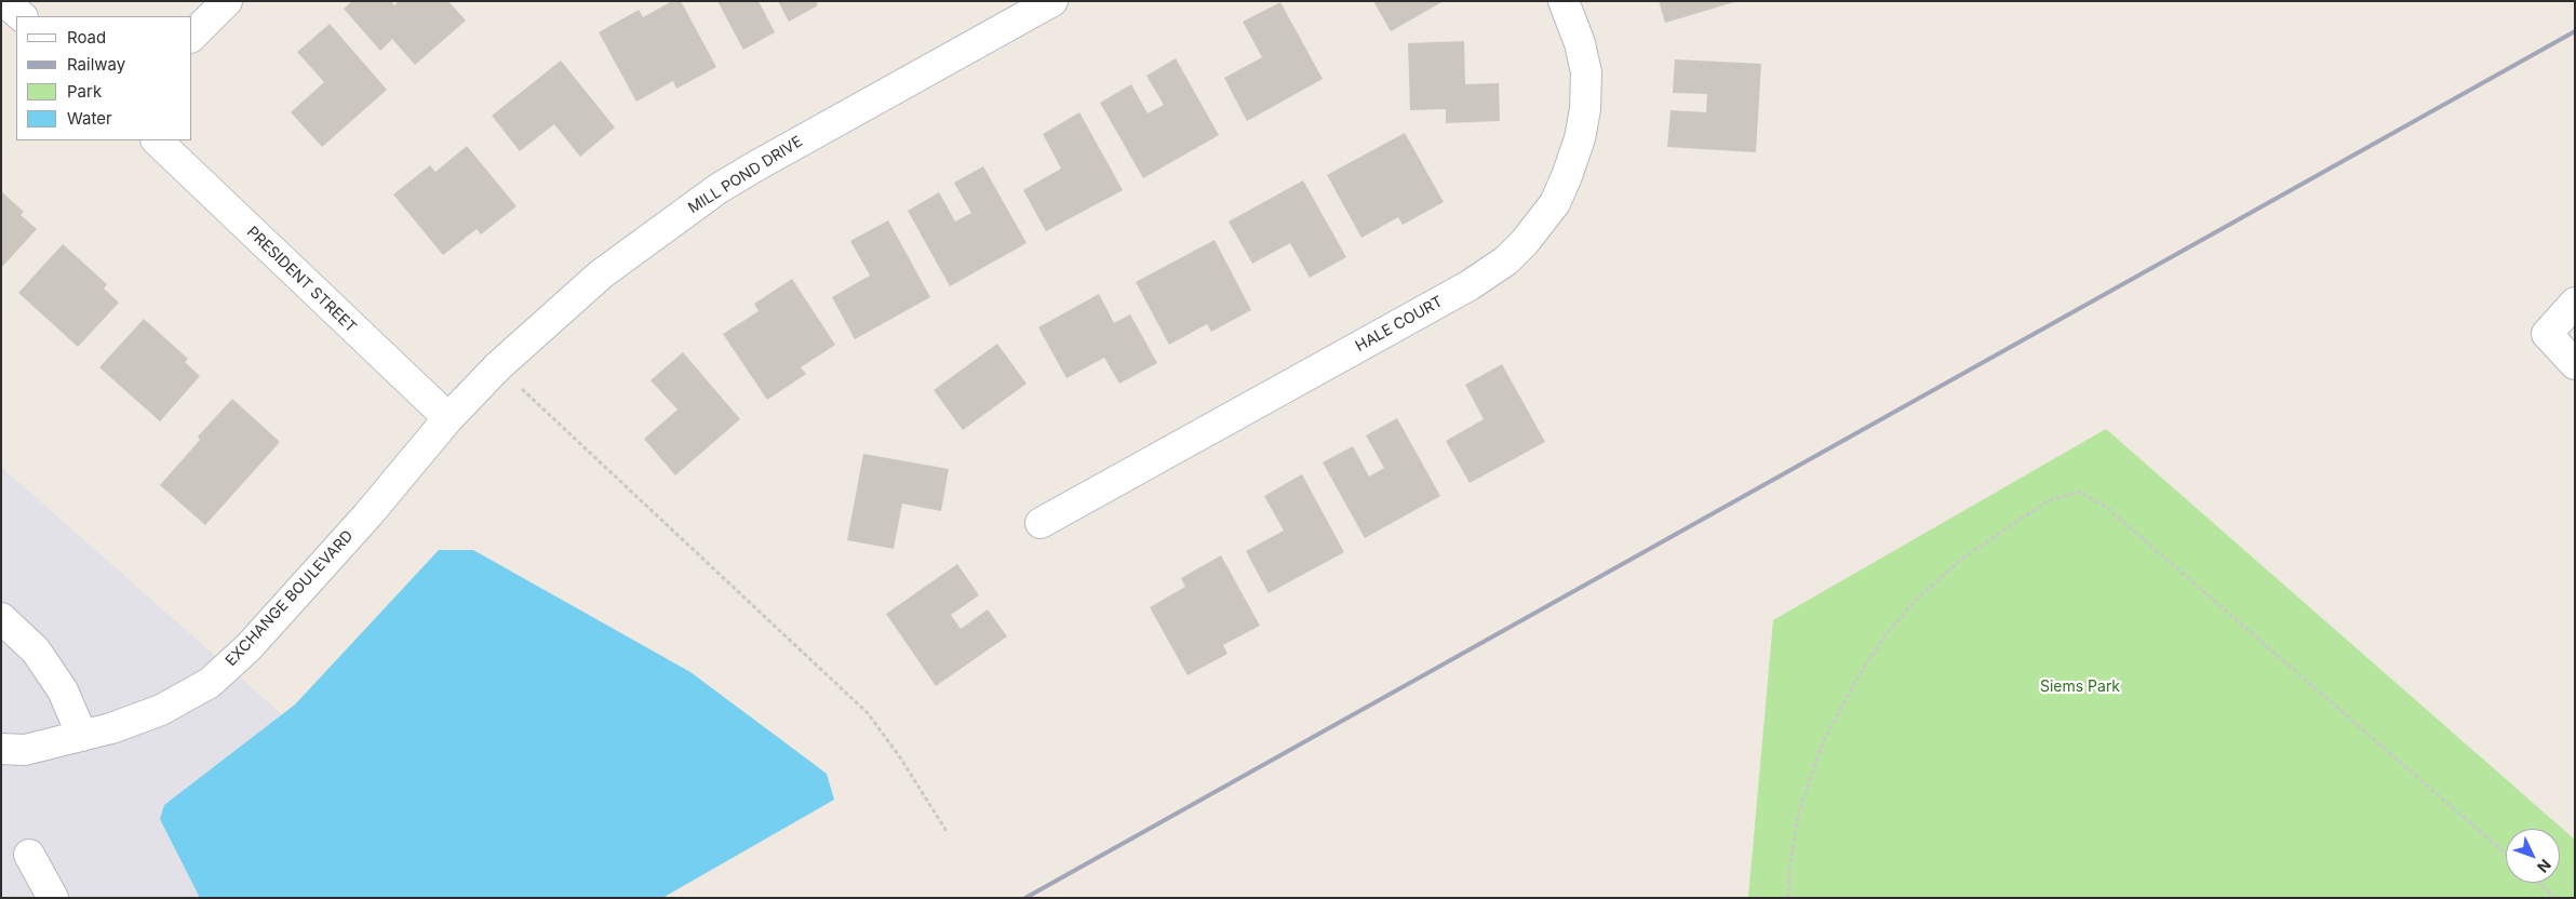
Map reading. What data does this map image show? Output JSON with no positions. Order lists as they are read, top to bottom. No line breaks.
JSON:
{"streets":{"street":["MILL POND DRIVE","PRESIDENT STREET","HALE COURT","EXCHANGE BOULEVARD"]},"crossings":[["MILL POND DRIVE","PRESIDENT STREET"],["MILL POND DRIVE","EXCHANGE BOULEVARD"],["PRESIDENT STREET","EXCHANGE BOULEVARD"]],"parks":["Siems Park"],"legend":["Road","Railway","Park","Water"],"north":"bottom right"}
